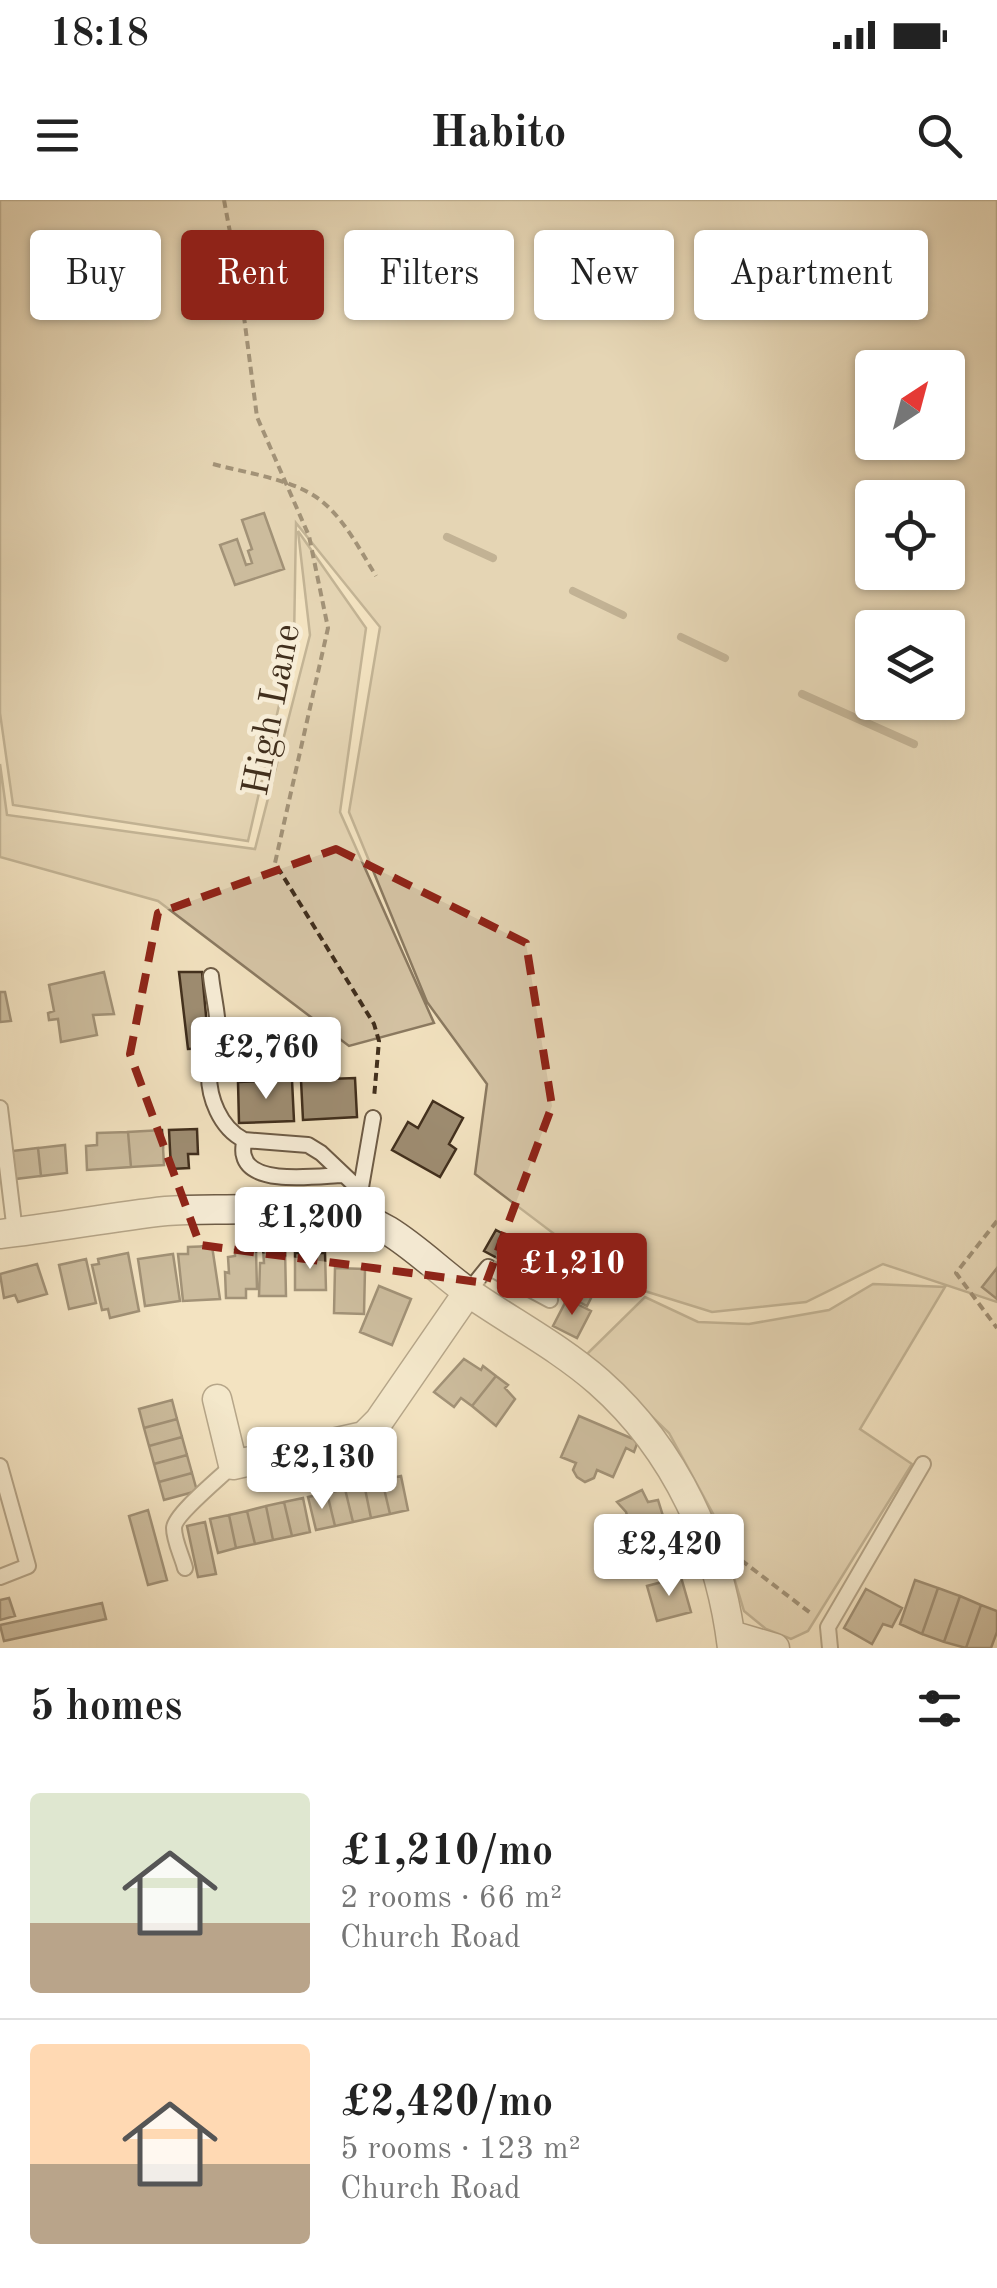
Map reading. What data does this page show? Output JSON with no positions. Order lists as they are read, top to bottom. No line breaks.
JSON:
{"streets":{"path":["High Lane"]},"north":"top right","page":{"status":"18:18","header":"Habito","chip":["Buy","Rent","Filters","New","Apartment"],"price":["£2,760","£1,200","£1,210","£2,130","£2,420"],"heading":"5 homes","list":[{"name":"£1,210/mo","note":"2 rooms · 66 m² · Church Road"},{"name":"£2,420/mo","note":"5 rooms · 123 m² · Church Road"}]}}
